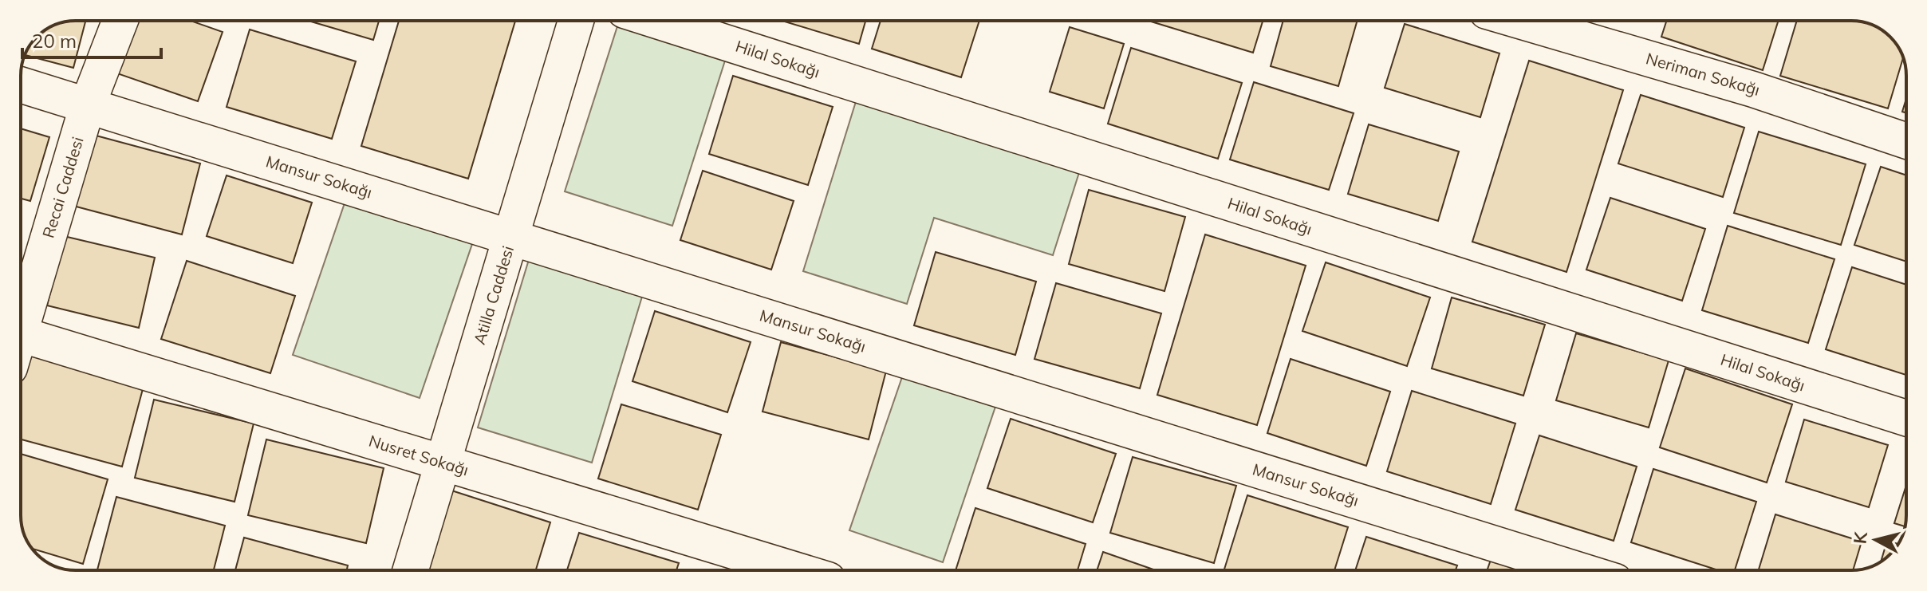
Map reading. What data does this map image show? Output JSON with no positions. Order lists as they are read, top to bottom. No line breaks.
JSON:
{"streets":{"street":["Hilal Sokağı","Neriman Sokağı","Mansur Sokağı","Recai Caddesi","Atilla Caddesi","Nusret Sokağı"]},"crossings":[["Mansur Sokağı","Recai Caddesi"],["Mansur Sokağı","Atilla Caddesi"],["Atilla Caddesi","Nusret Sokağı"]],"scale_bar":"20 m","north":"left"}
